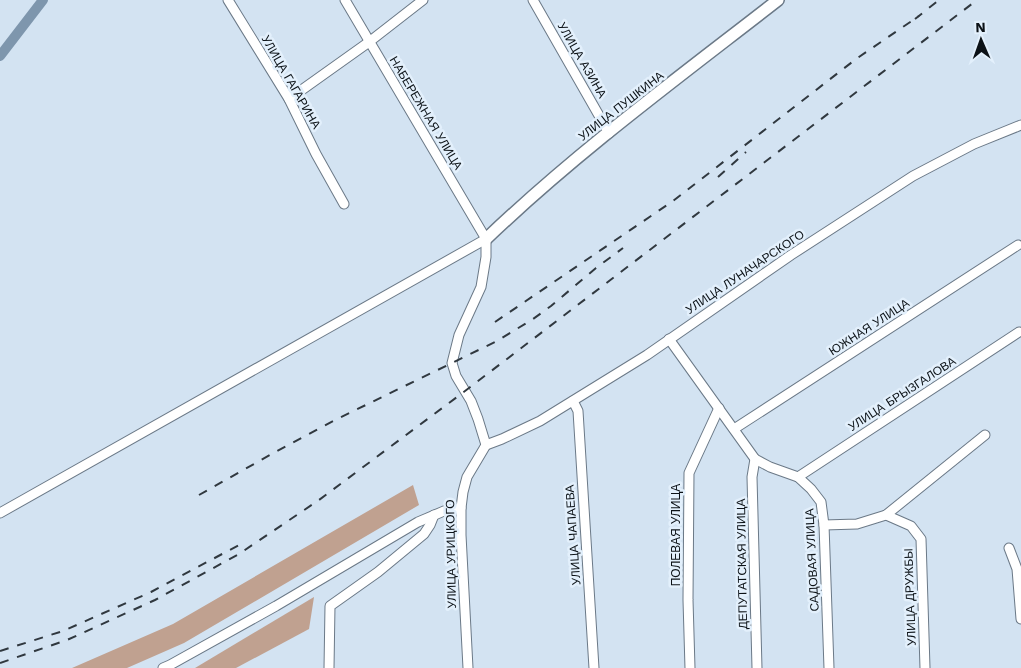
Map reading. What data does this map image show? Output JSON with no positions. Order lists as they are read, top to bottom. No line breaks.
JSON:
{"streets":{"main road":["УЛИЦА ПУШКИНА"],"street":["УЛИЦА АЗИНА","УЛИЦА ГАГАРИНА","НАБЕРЕЖНАЯ УЛИЦА","УЛИЦА ЛУНАЧАРСКОГО","ЮЖНАЯ УЛИЦА","УЛИЦА БРЫЗГАЛОВА","УЛИЦА ЧАПАЕВА","ПОЛЕВАЯ УЛИЦА","УЛИЦА УРИЦКОГО","САДОВАЯ УЛИЦА","ДЕПУТАТСКАЯ УЛИЦА","УЛИЦА ДРУЖБЫ"]},"crossings":[["УЛИЦА АЗИНА","УЛИЦА ПУШКИНА"],["УЛИЦА ПУШКИНА","НАБЕРЕЖНАЯ УЛИЦА"],["УЛИЦА ЛУНАЧАРСКОГО","УЛИЦА ЧАПАЕВА"],["УЛИЦА ЛУНАЧАРСКОГО","УЛИЦА УРИЦКОГО"],["УЛИЦА БРЫЗГАЛОВА","САДОВАЯ УЛИЦА"],["САДОВАЯ УЛИЦА","ДЕПУТАТСКАЯ УЛИЦА"]],"north":"top"}
